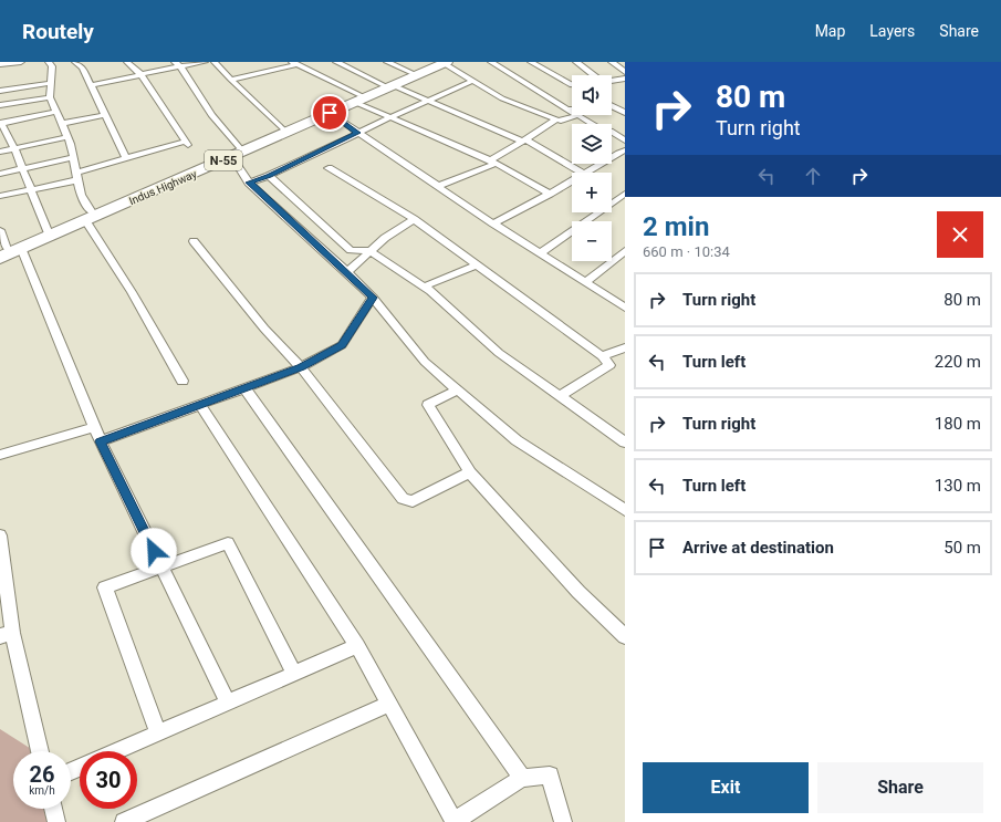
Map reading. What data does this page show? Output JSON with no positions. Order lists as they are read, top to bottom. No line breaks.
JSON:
{"streets":{"highway":["N-55","Indus Highway"]},"page":{"header":"Routely","nav":["Map","Layers","Share"],"turn":["80 m","Turn right"],"map_buttons":["+","−"],"heading":["2 min","660 m · 10:34"],"list":[{"name":"Turn right","value":"80 m"},{"name":"Turn left","value":"220 m"},{"name":"Turn right","value":"180 m"},{"name":"Turn left","value":"130 m"},{"name":"Arrive at destination","value":"50 m"}],"speed":"26 km/h","limit":"30","buttons":["Exit","Share"]}}
